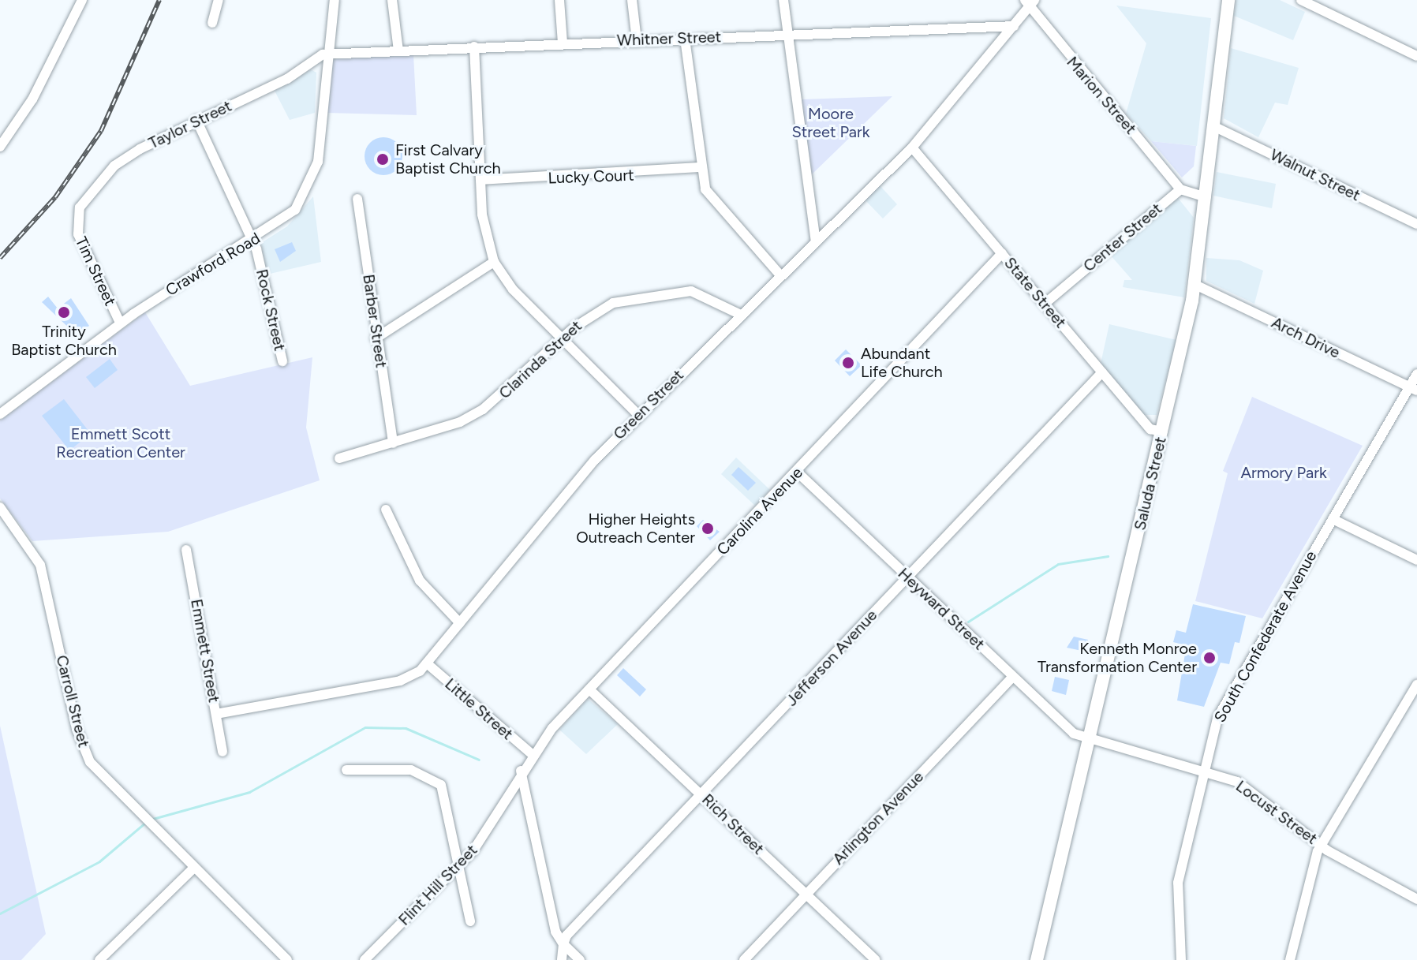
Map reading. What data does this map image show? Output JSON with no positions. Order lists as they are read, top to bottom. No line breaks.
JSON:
{"streets":{"main road":["Saluda Street"],"street":["Whitner Street","Marion Street","Taylor Street","Walnut Street","Lucky Court","Center Street","Crawford Road","Tim Street","State Street","Rock Street","Barber Street","Arch Drive","Clarinda Street","Green Street","Carolina Avenue","Heyward Street","South Confederate Avenue","Emmett Street","Jefferson Avenue","Carroll Street","Little Street","Locust Street","Arlington Avenue","Rich Street","Flint Hill Street"]},"crossings":[["Whitner Street","Taylor Street"],["Whitner Street","Crawford Road"],["Whitner Street","Green Street"],["Marion Street","Center Street"],["Marion Street","Green Street"],["Taylor Street","Crawford Road"],["Taylor Street","Tim Street"],["Taylor Street","Rock Street"],["Walnut Street","Saluda Street"],["Center Street","State Street"],["Crawford Road","Tim Street"],["Crawford Road","Rock Street"],["State Street","Green Street"],["State Street","Saluda Street"],["State Street","Carolina Avenue"],["State Street","Jefferson Avenue"],["Barber Street","Clarinda Street"],["Arch Drive","Saluda Street"],["Arch Drive","South Confederate Avenue"],["Clarinda Street","Green Street"],["Green Street","Emmett Street"],["Green Street","Little Street"],["Saluda Street","Heyward Street"],["Saluda Street","Locust Street"],["Carolina Avenue","Heyward Street"],["Carolina Avenue","Little Street"],["Carolina Avenue","Rich Street"],["Carolina Avenue","Flint Hill Street"],["Heyward Street","Jefferson Avenue"],["Heyward Street","Locust Street"],["Heyward Street","Arlington Avenue"],["South Confederate Avenue","Locust Street"],["Jefferson Avenue","Rich Street"],["Arlington Avenue","Rich Street"]],"parks":["Moore Street Park","Emmett Scott Recreation Center","Armory Park"],"places":["First Calvary Baptist Church","Trinity Baptist Church","Abundant Life Church","Higher Heights Outreach Center","Kenneth Monroe Transformation Center"]}
